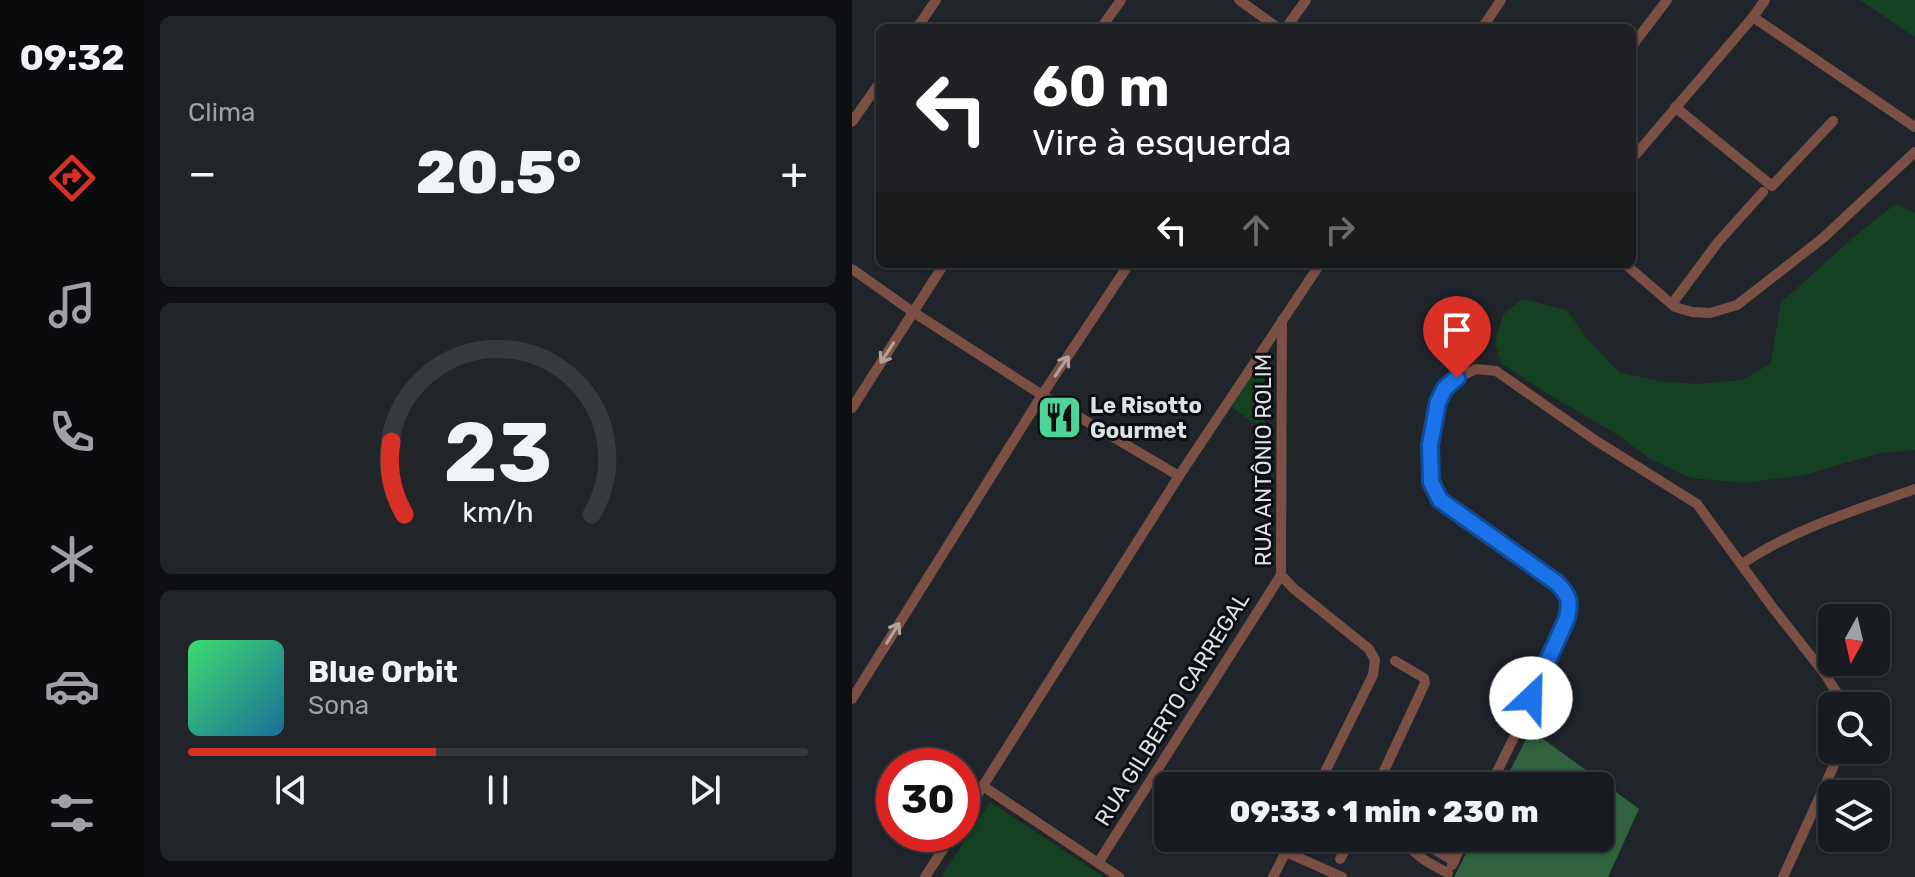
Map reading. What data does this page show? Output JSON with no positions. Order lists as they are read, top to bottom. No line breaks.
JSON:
{"streets":{"street":["RUA ANTÔNIO ROLIM","RUA GILBERTO CARREGAL"]},"crossings":[["RUA ANTÔNIO ROLIM","RUA GILBERTO CARREGAL"]],"places":{"restaurant":["Le Risotto Gourmet"]},"north":"bottom","page":{"tabs":"09:32","tile":"Clima","turn":["60 m","Vire à esquerda"],"heat":["−","20.5°","+"],"song":["Blue Orbit","Sona"],"limit":"30","trip":"09:33 · 1 min · 230 m","gauge":["23","km/h"]}}
